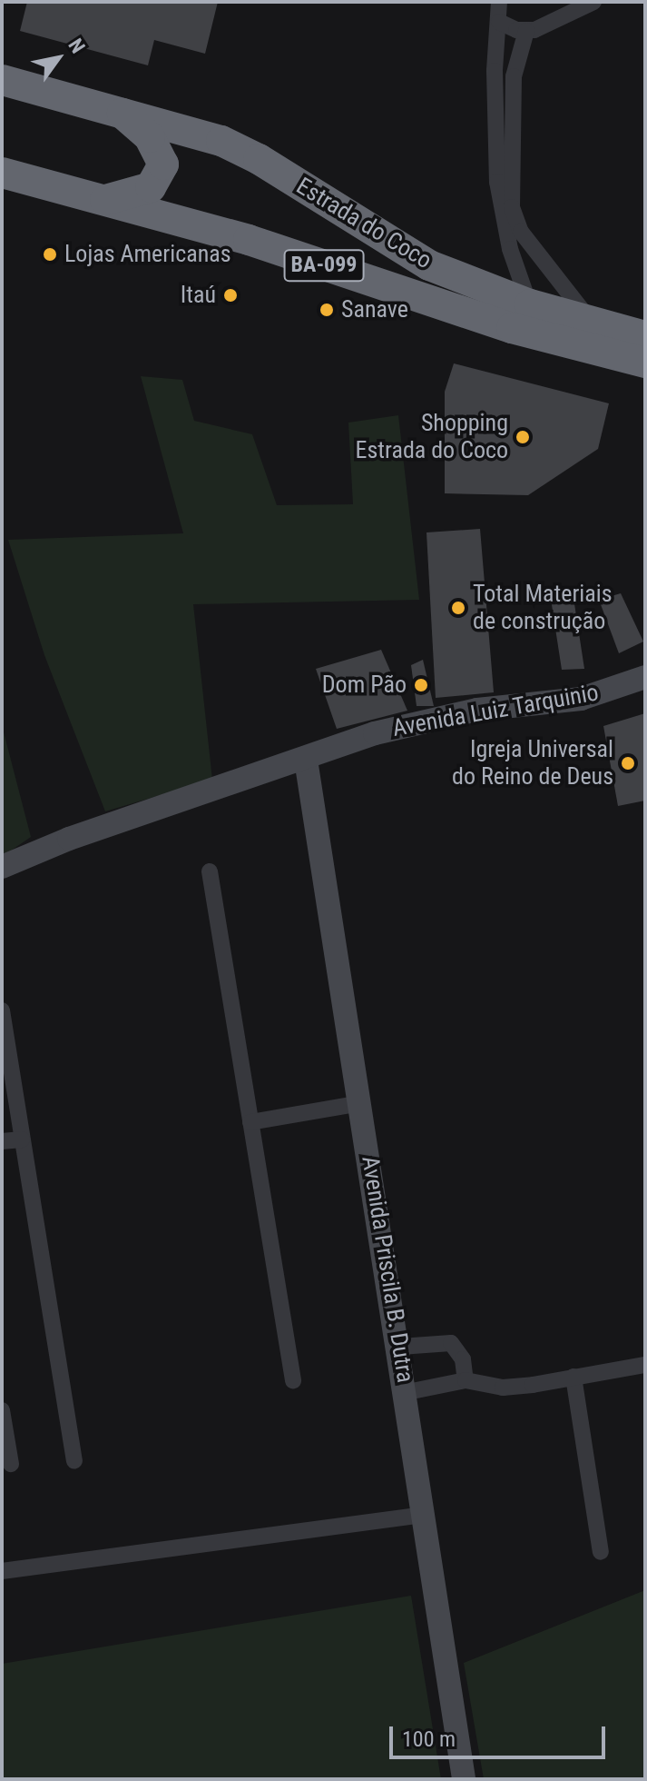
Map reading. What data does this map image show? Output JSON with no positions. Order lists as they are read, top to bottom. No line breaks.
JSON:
{"streets":{"highway":["Estrada do Coco","BA-099"],"street":["Avenida Luiz Tarquinio","Avenida Priscila B. Dutra"]},"crossings":[["Avenida Luiz Tarquinio","Avenida Priscila B. Dutra"]],"places":["Lojas Americanas","Itaú","Sanave","Shopping Estrada do Coco","Total Materiais de construção","Dom Pão","Igreja Universal do Reino de Deus"],"scale_bar":"100 m","north":"top right"}
